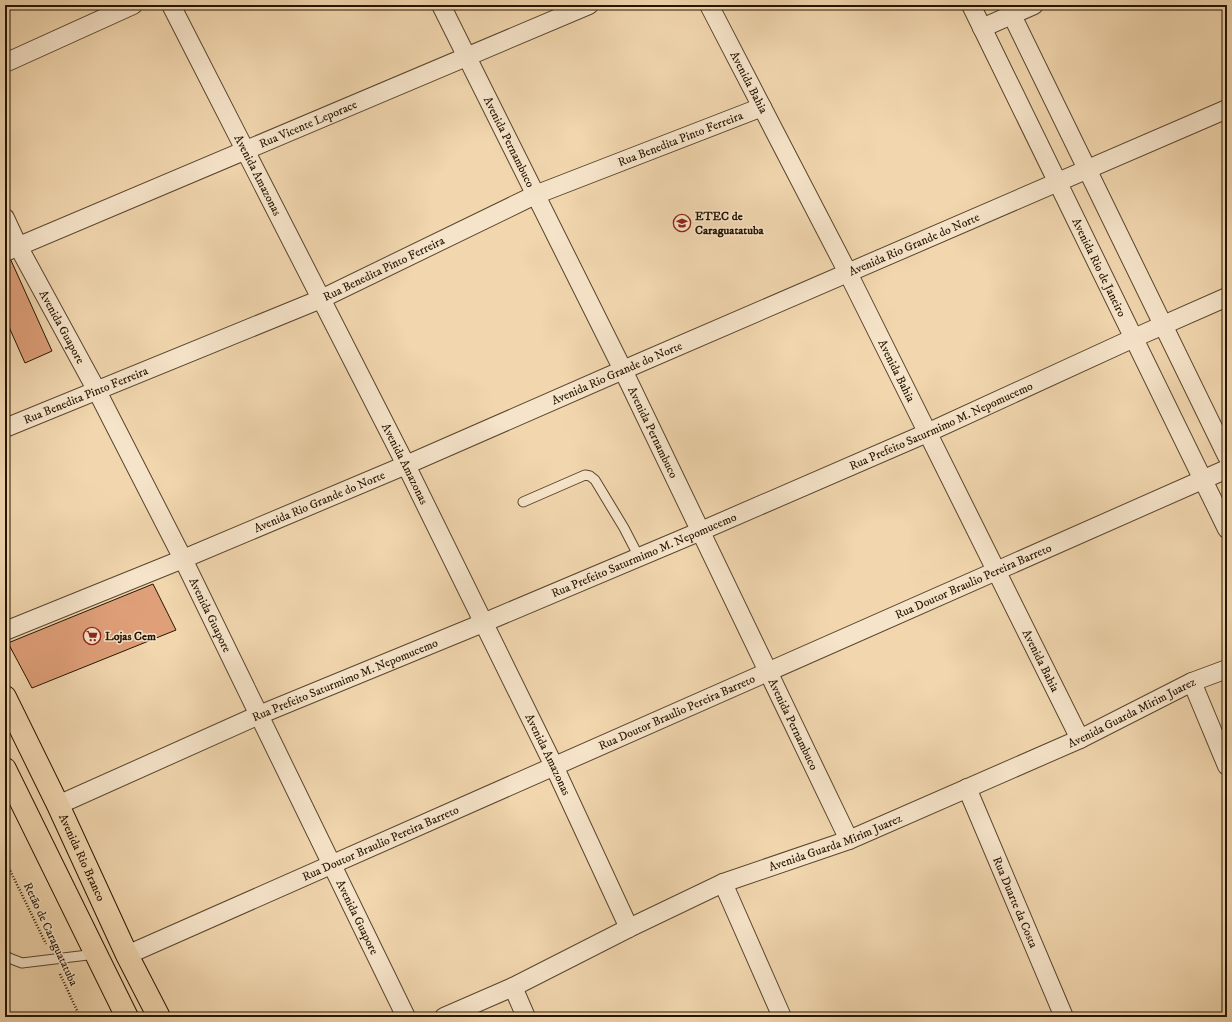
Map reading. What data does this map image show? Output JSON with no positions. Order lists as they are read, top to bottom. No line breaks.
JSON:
{"streets":{"main road":["Avenida Rio Branco"],"street":["Avenida Bahia","Rua Vicente Leporace","Rua Benedita Pinto Ferreira","Avenida Pernambuco","Avenida Amazonas","Avenida Rio Grande do Norte","Avenida Rio de Janeiro","Avenida Guapore","Rua Prefeito Saturmimo M. Nepomucemo","Rua Doutor Braulio Pereira Barreto","Avenida Guarda Mirim Juarez","Rua Duarte da Costa"],"path":["Retão de Caraguatatuba"]},"crossings":[["Avenida Bahia","Rua Benedita Pinto Ferreira"],["Avenida Bahia","Avenida Rio Grande do Norte"],["Avenida Bahia","Rua Prefeito Saturmimo M. Nepomucemo"],["Avenida Bahia","Rua Doutor Braulio Pereira Barreto"],["Avenida Bahia","Avenida Guarda Mirim Juarez"],["Rua Vicente Leporace","Avenida Pernambuco"],["Rua Vicente Leporace","Avenida Amazonas"],["Rua Vicente Leporace","Avenida Guapore"],["Rua Benedita Pinto Ferreira","Avenida Pernambuco"],["Rua Benedita Pinto Ferreira","Avenida Amazonas"],["Rua Benedita Pinto Ferreira","Avenida Guapore"],["Avenida Pernambuco","Avenida Rio Grande do Norte"],["Avenida Pernambuco","Rua Prefeito Saturmimo M. Nepomucemo"],["Avenida Pernambuco","Rua Doutor Braulio Pereira Barreto"],["Avenida Pernambuco","Avenida Guarda Mirim Juarez"],["Avenida Amazonas","Avenida Rio Grande do Norte"],["Avenida Amazonas","Rua Prefeito Saturmimo M. Nepomucemo"],["Avenida Amazonas","Rua Doutor Braulio Pereira Barreto"],["Avenida Amazonas","Avenida Guarda Mirim Juarez"],["Avenida Rio Grande do Norte","Avenida Rio de Janeiro"],["Avenida Rio Grande do Norte","Avenida Guapore"],["Avenida Rio de Janeiro","Rua Prefeito Saturmimo M. Nepomucemo"],["Avenida Rio de Janeiro","Rua Doutor Braulio Pereira Barreto"],["Avenida Guapore","Rua Prefeito Saturmimo M. Nepomucemo"],["Avenida Guapore","Rua Doutor Braulio Pereira Barreto"],["Rua Prefeito Saturmimo M. Nepomucemo","Avenida Rio Branco"],["Rua Doutor Braulio Pereira Barreto","Avenida Rio Branco"],["Avenida Guarda Mirim Juarez","Rua Duarte da Costa"]],"places":{"school or university":["ETEC de Caraguatatuba"],"supermarket":["Lojas Cem"]}}
